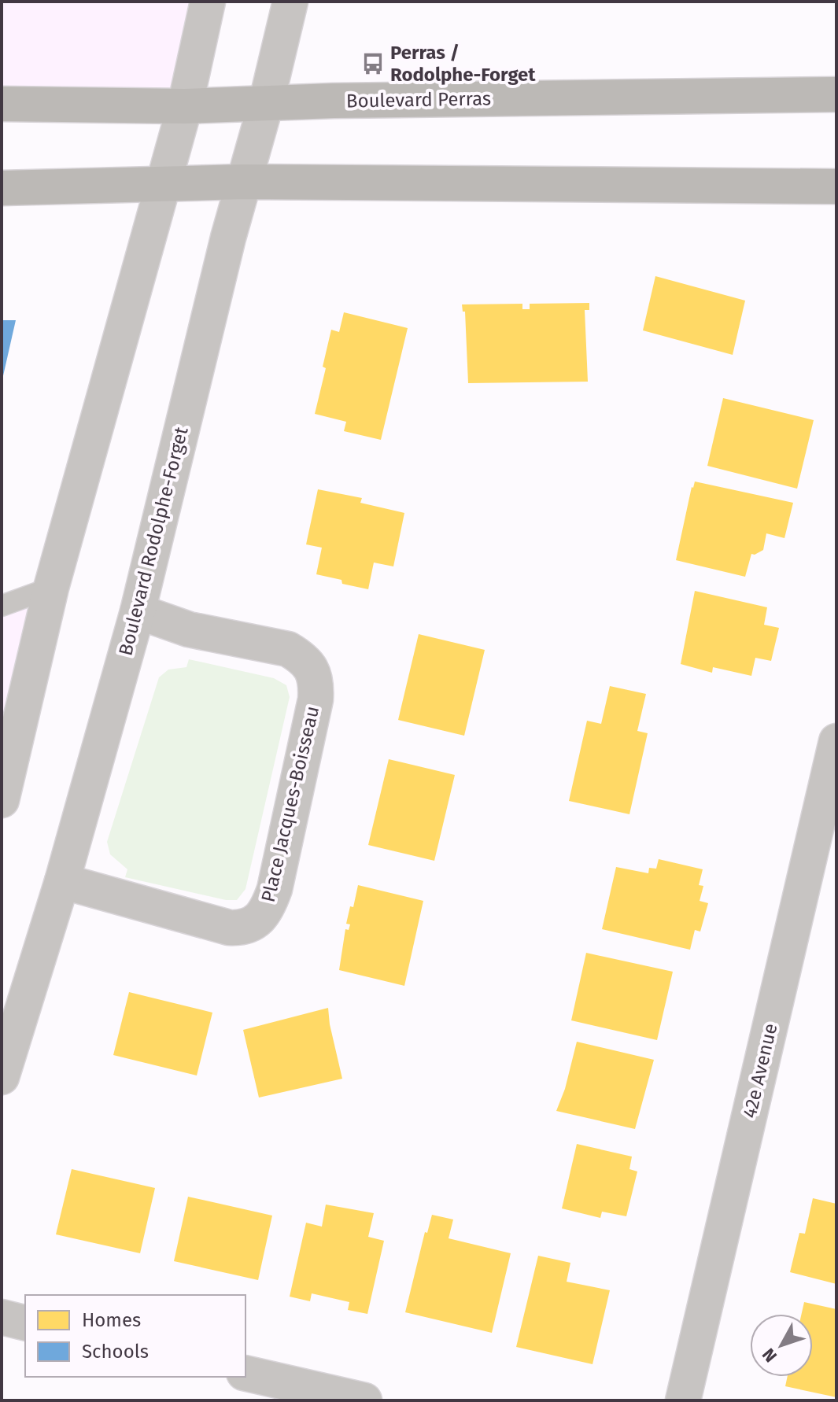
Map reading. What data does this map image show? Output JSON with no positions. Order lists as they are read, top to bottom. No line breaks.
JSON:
{"streets":{"main road":["Boulevard Perras"],"street":["Boulevard Rodolphe-Forget","Place Jacques-Boisseau","42e Avenue"]},"crossings":[["Boulevard Perras","Boulevard Rodolphe-Forget"],["Boulevard Rodolphe-Forget","Place Jacques-Boisseau"]],"places":{"bus stop":["Perras / Rodolphe-Forget"]},"legend":["Homes","Schools"],"north":"bottom left"}
